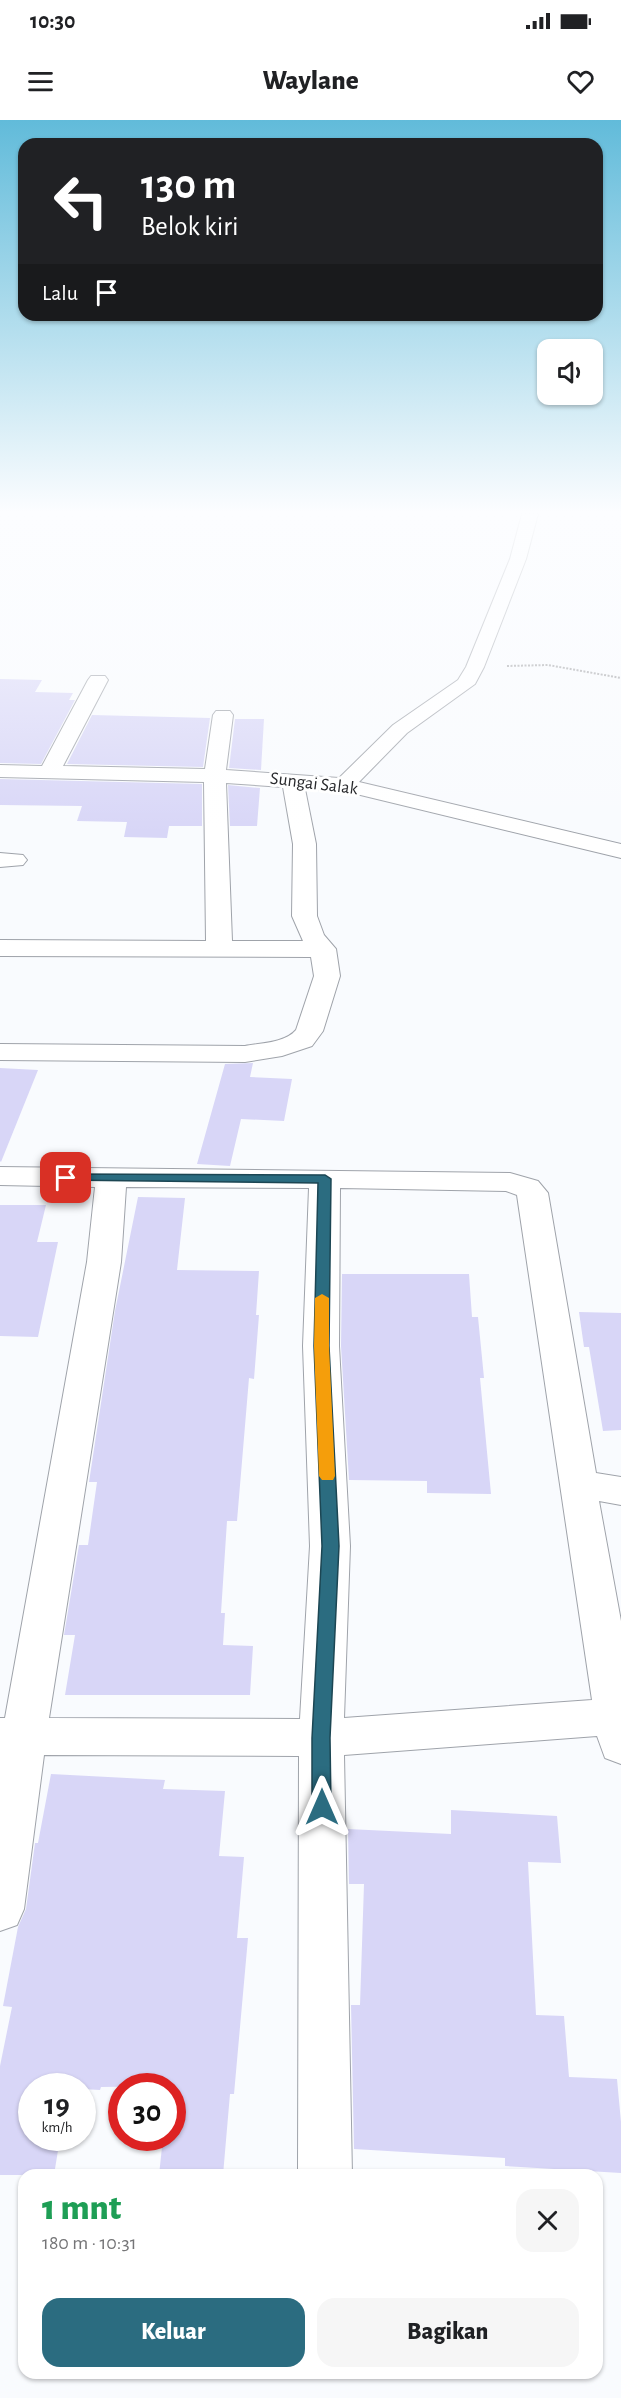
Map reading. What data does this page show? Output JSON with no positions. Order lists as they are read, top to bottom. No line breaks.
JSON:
{"streets":{"street":["Sungai Salak"]},"page":{"status":"10:30","header":"Waylane","turn":["130 m","Belok kiri"],"then":"Lalu","speed":"19 km/h","limit":"30","heading":["1 mnt","180 m · 10:31"],"buttons":["Keluar","Bagikan"]}}
